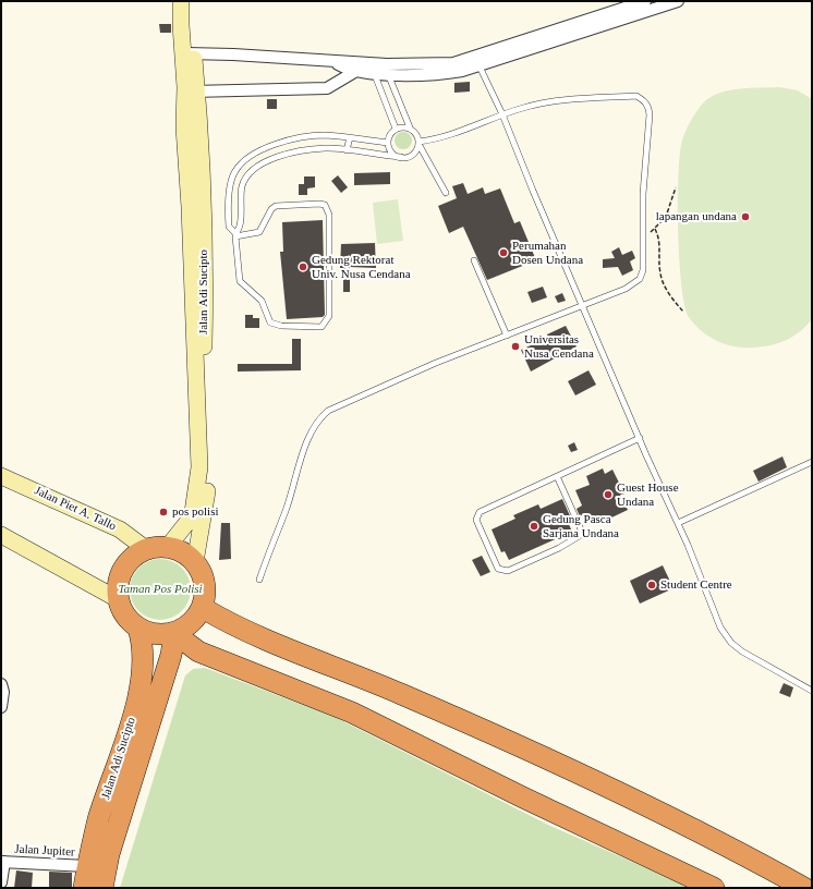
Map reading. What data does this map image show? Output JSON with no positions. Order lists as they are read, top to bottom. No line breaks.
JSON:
{"streets":{"highway":["Jalan Adi Sucipto"],"main road":["Jalan Piet A. Tallo"],"street":["Jalan Jupiter"]},"crossings":[["Jalan Adi Sucipto","Jalan Piet A. Tallo"],["Jalan Adi Sucipto","Jalan Jupiter"]],"parks":["Taman Pos Polisi"],"places":["lapangan undana","Perumahan Dosen Undana","Gedung Rektorat Univ. Nusa Cendana","Universitas Nusa Cendana","Guest House Undana","pos polisi","Gedung Pasca Sarjana Undana","Student Centre"]}
